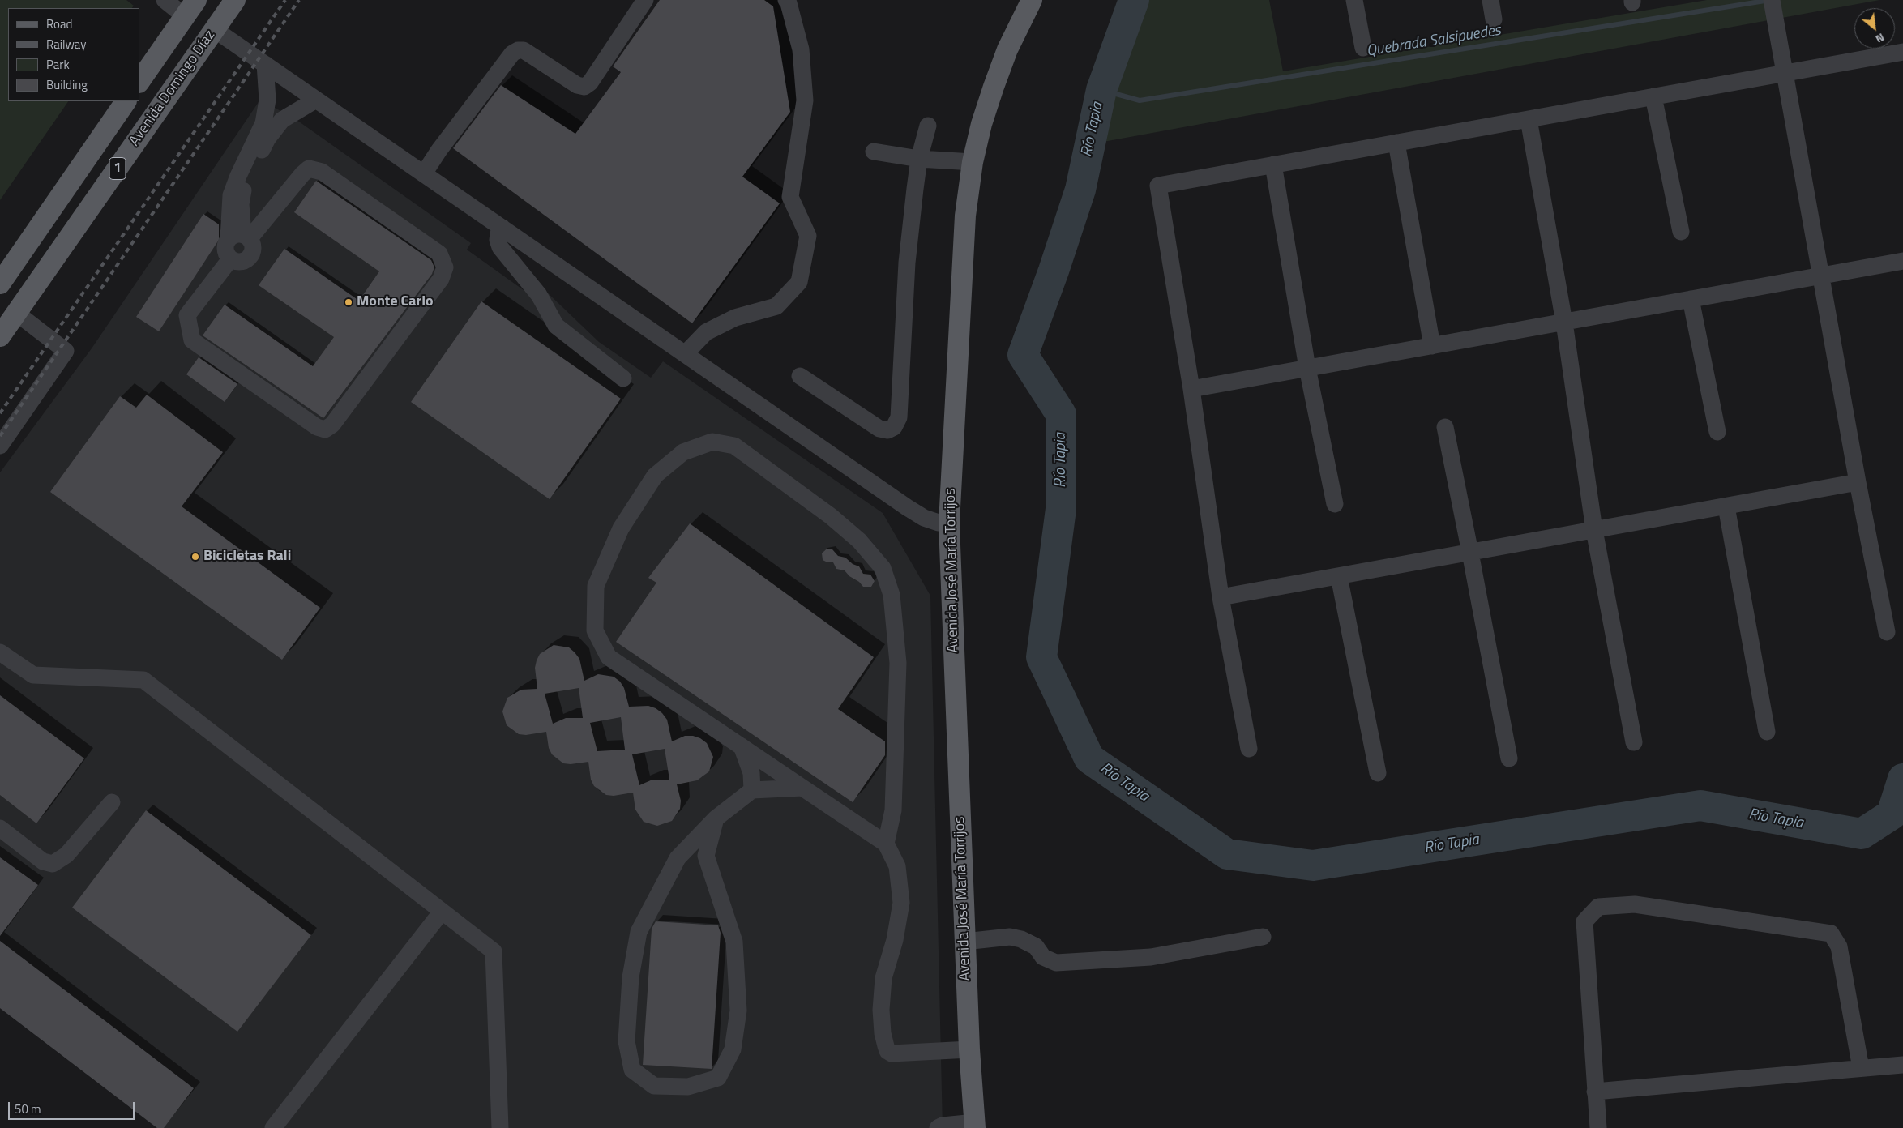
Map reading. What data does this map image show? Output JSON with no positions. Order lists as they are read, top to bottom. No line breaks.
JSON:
{"streets":{"main road":["Avenida Domingo Díaz","1","Avenida José María Torrijos"]},"water":["Quebrada Salsipuedes","Río Tapia"],"places":["Monte Carlo","Bicicletas Rali"],"legend":["Road","Railway","Park","Building"],"scale_bar":"50 m","north":"bottom right"}
